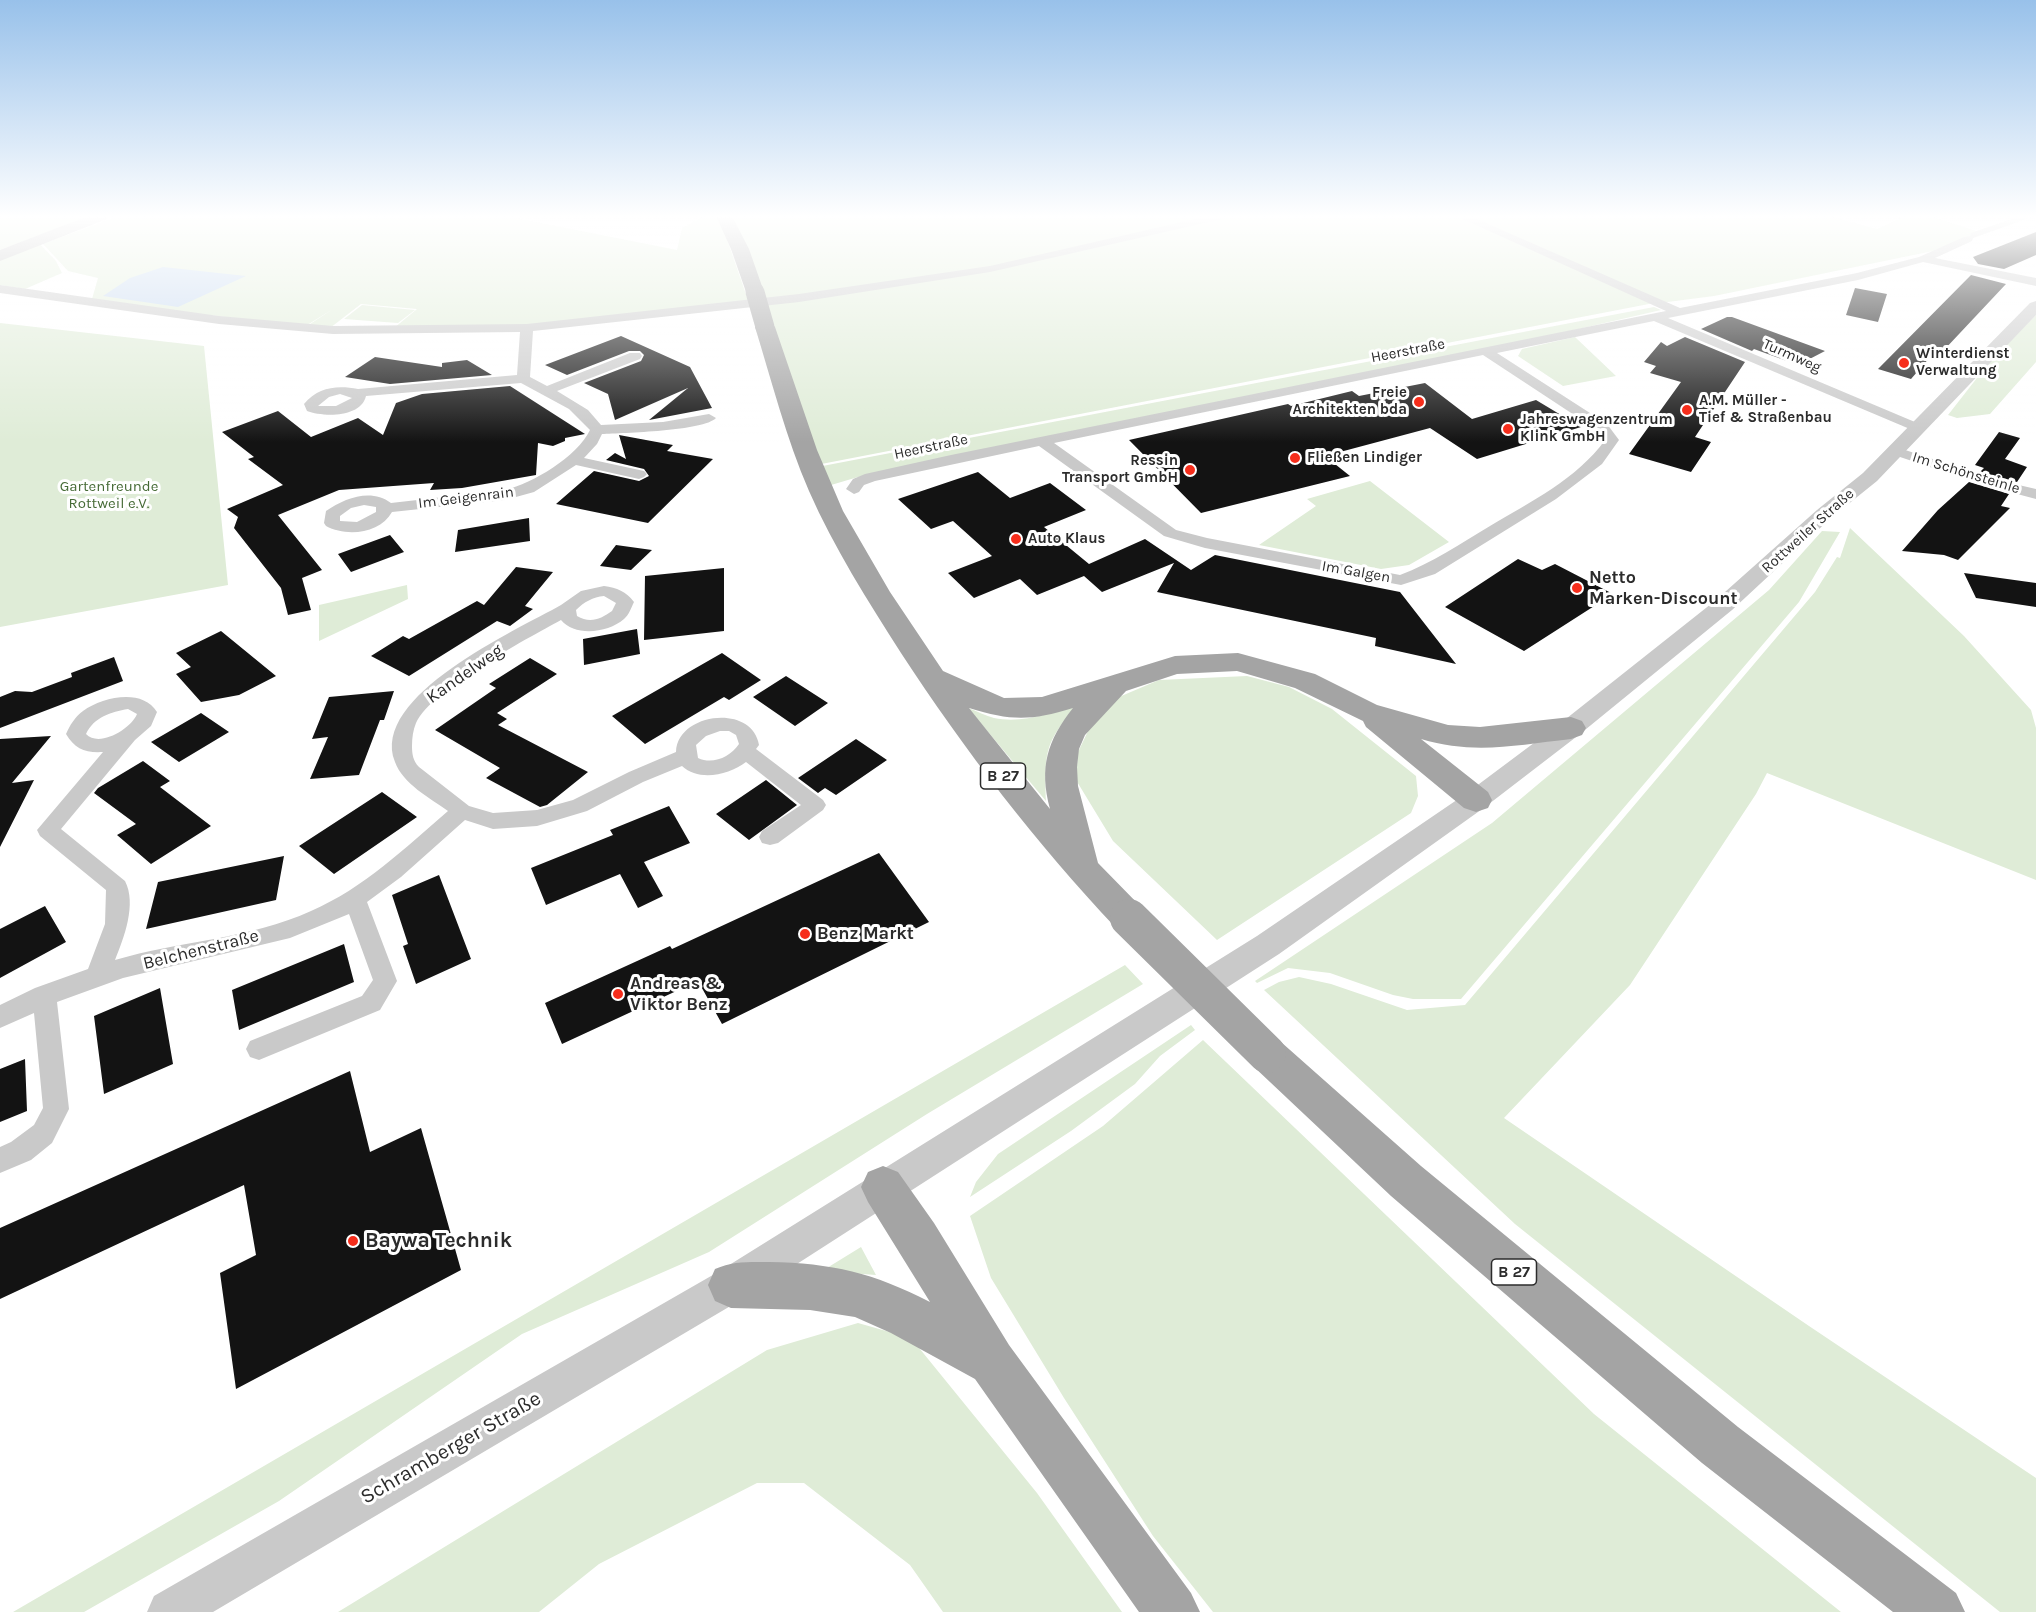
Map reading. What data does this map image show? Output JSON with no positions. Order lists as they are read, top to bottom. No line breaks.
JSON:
{"streets":{"main road":["B 27"],"street":["Heerstraße","Turmweg","Im Schönsteinle","Im Geigenrain","Rottweiler Straße","Im Galgen","Kandelweg","Belchenstraße","Schramberger Straße"]},"crossings":[["Heerstraße","Turmweg"],["Heerstraße","Im Galgen"],["Turmweg","Rottweiler Straße"],["Im Schönsteinle","Rottweiler Straße"],["Rottweiler Straße","Schramberger Straße"],["Kandelweg","Belchenstraße"]],"parks":["Gartenfreunde Rottweil e.V."],"places":["Winterdienst Verwaltung","Freie Architekten bda","A.M. Müller - Tief & Straßenbau","Jahreswagenzentrum Klink GmbH","Fließen Lindiger","Ressin Transport GmbH","Auto Klaus","Netto Marken-Discount","Benz Markt","Andreas & Viktor Benz","Baywa Technik"]}
